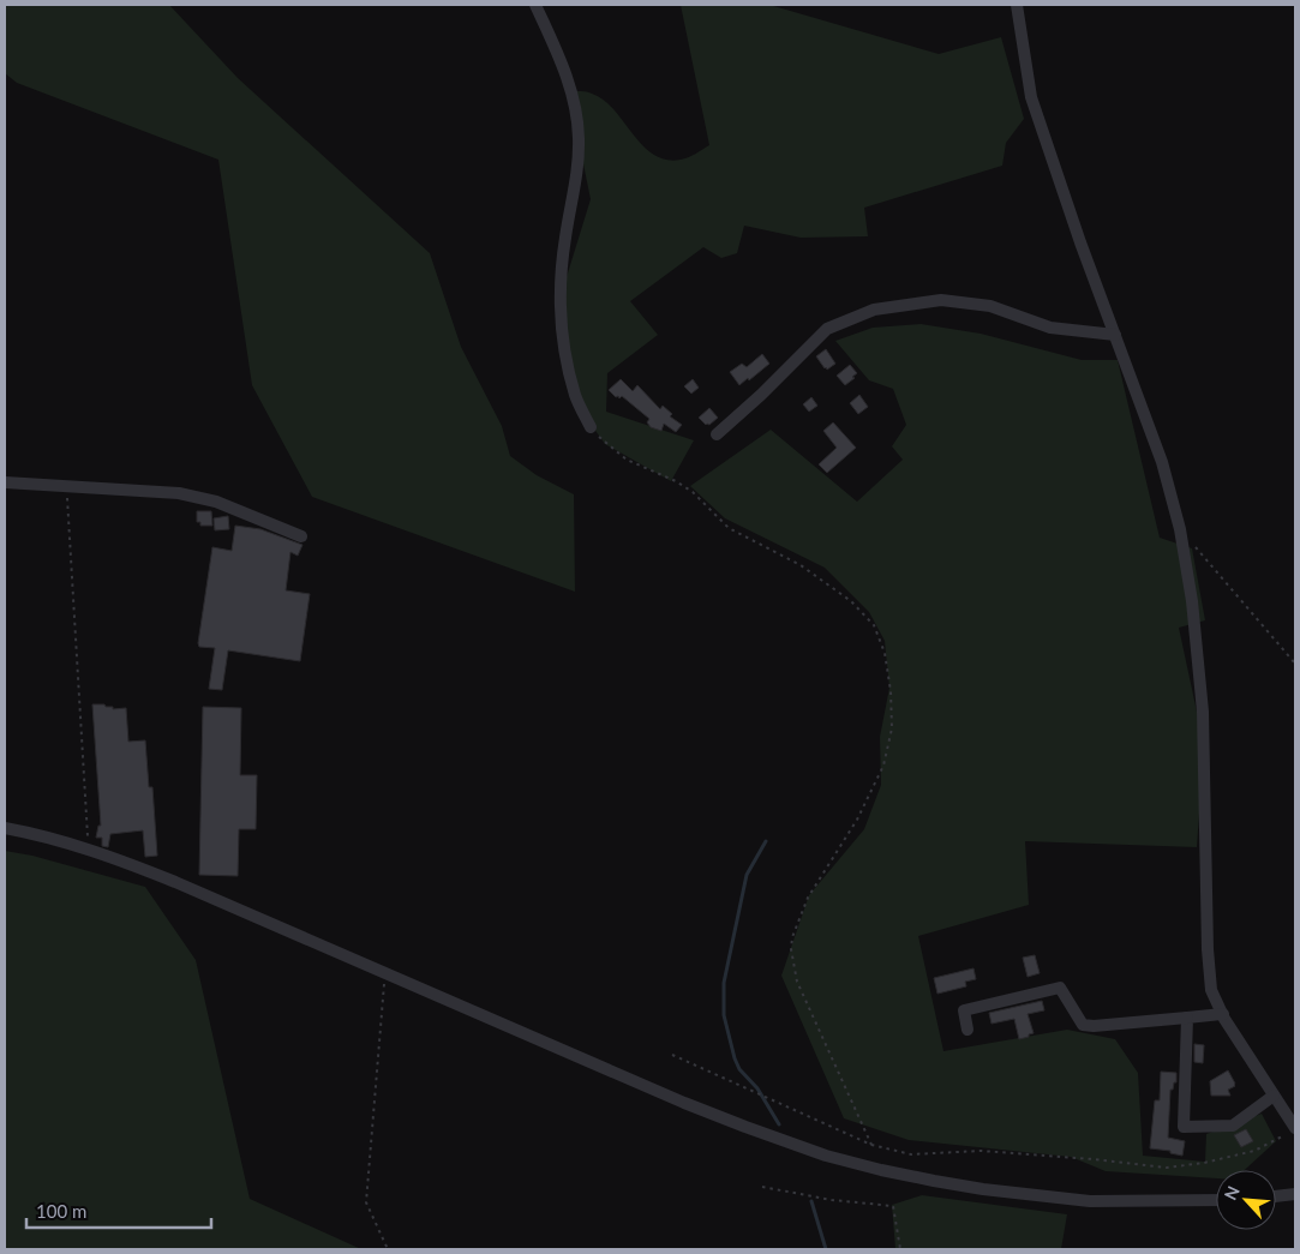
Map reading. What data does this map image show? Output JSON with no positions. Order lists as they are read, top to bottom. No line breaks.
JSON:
{"scale_bar":"100 m","north":"top left"}
